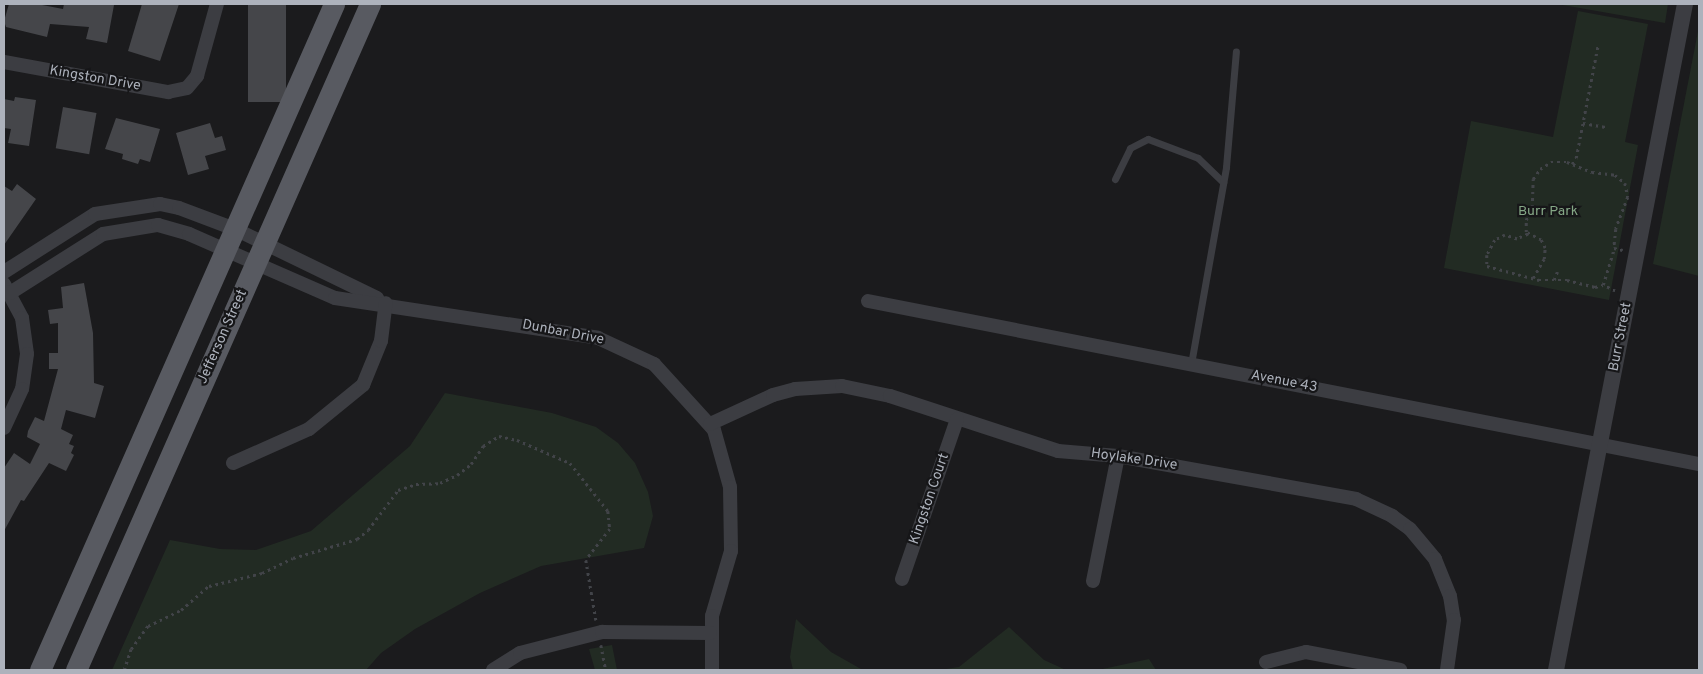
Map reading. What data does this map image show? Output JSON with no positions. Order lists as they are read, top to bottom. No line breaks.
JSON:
{"streets":{"main road":["Jefferson Street"],"street":["Kingston Drive","Dunbar Drive","Burr Street","Avenue 43","Hoylake Drive","Kingston Court"]},"crossings":[["Dunbar Drive","Jefferson Street"],["Dunbar Drive","Hoylake Drive"],["Burr Street","Avenue 43"],["Hoylake Drive","Kingston Court"]],"parks":["Burr Park"]}
